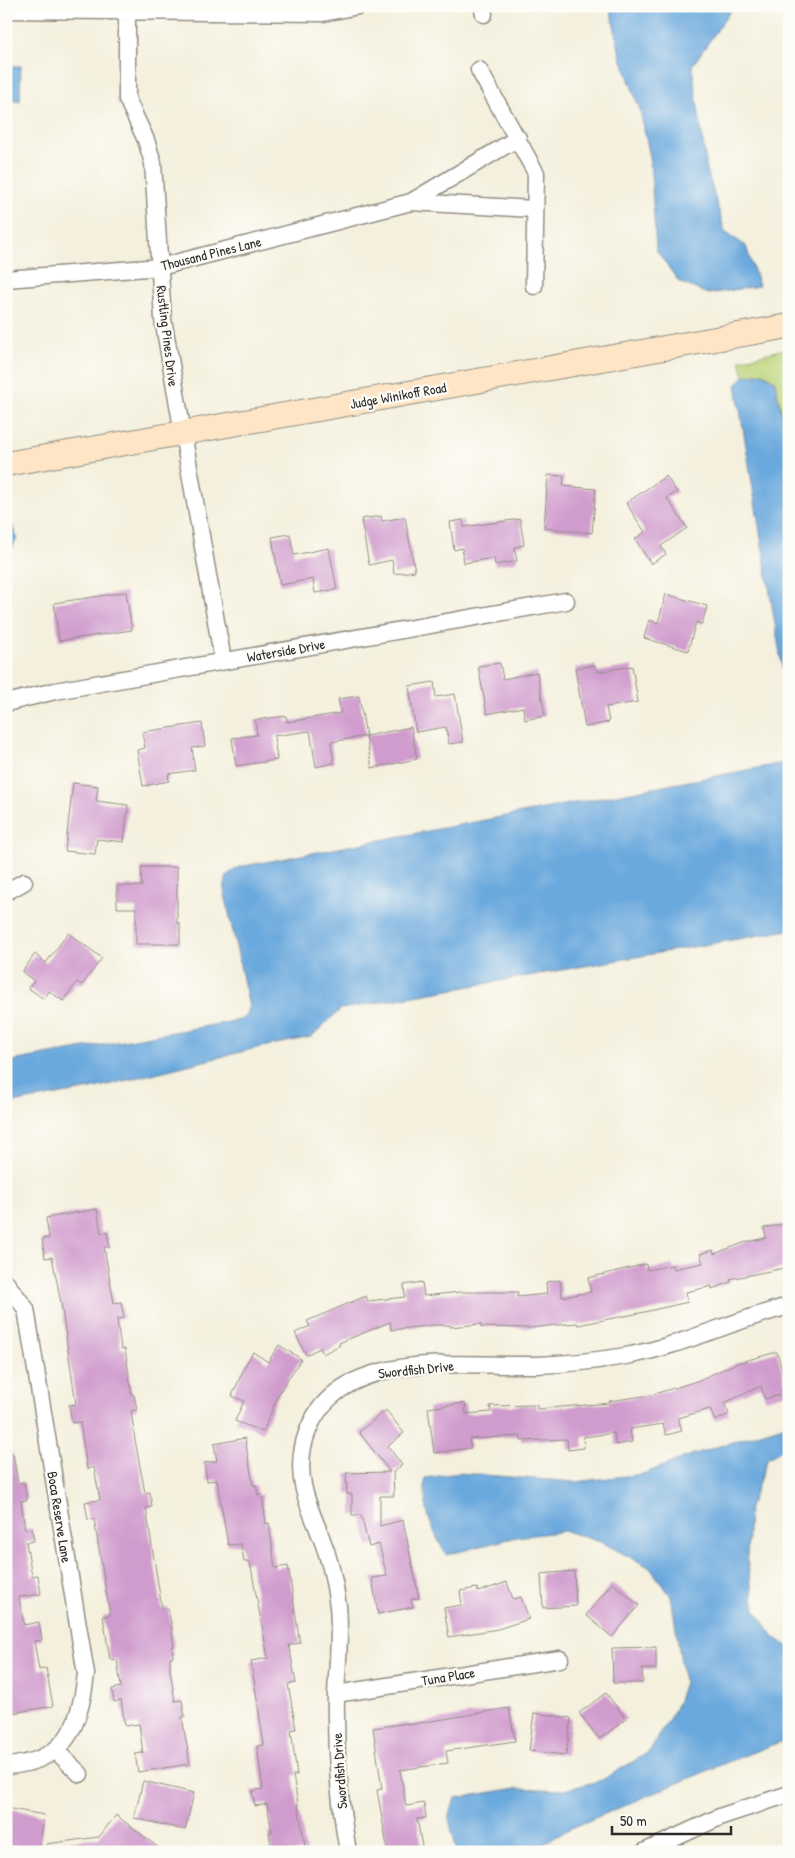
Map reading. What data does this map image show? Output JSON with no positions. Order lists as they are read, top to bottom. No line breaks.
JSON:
{"streets":{"street":["Thousand Pines Lane","Rustling Pines Drive","Judge Winikoff Road","Waterside Drive","Swordfish Drive","Boca Reserve Lane","Tuna Place"]},"crossings":[["Thousand Pines Lane","Rustling Pines Drive"],["Rustling Pines Drive","Judge Winikoff Road"],["Rustling Pines Drive","Waterside Drive"],["Swordfish Drive","Tuna Place"]],"scale_bar":"50 m"}
